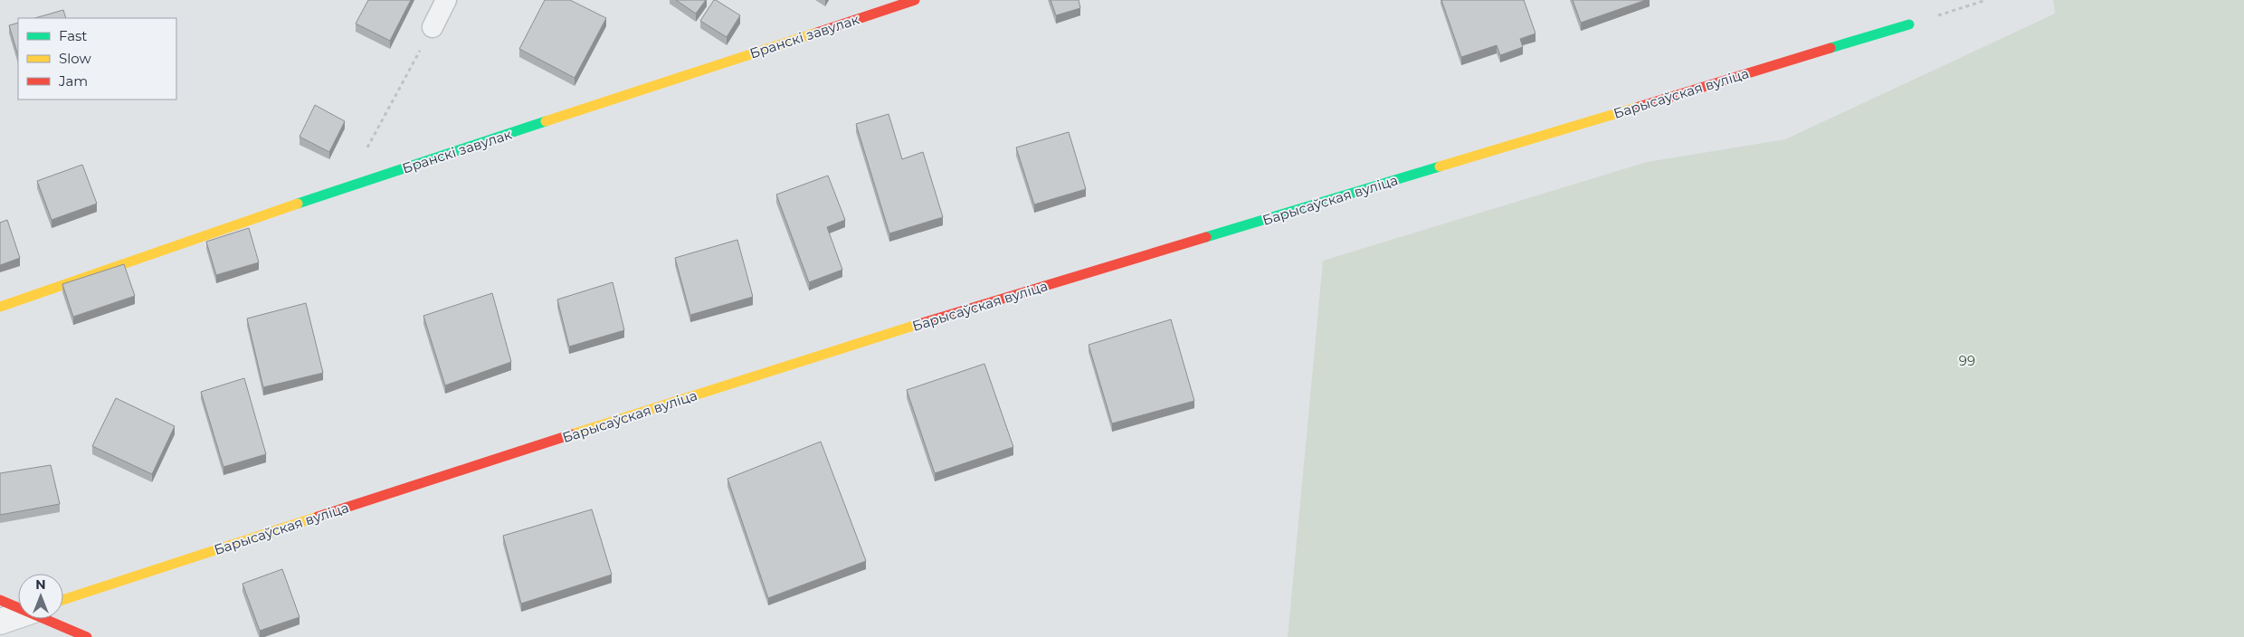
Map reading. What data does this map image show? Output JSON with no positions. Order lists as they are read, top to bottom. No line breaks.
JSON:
{"streets":{"street":["Бранскі завулак","Барысаўская вуліца"]},"parks":["99"],"legend":["Fast","Slow","Jam"],"north":"top"}
